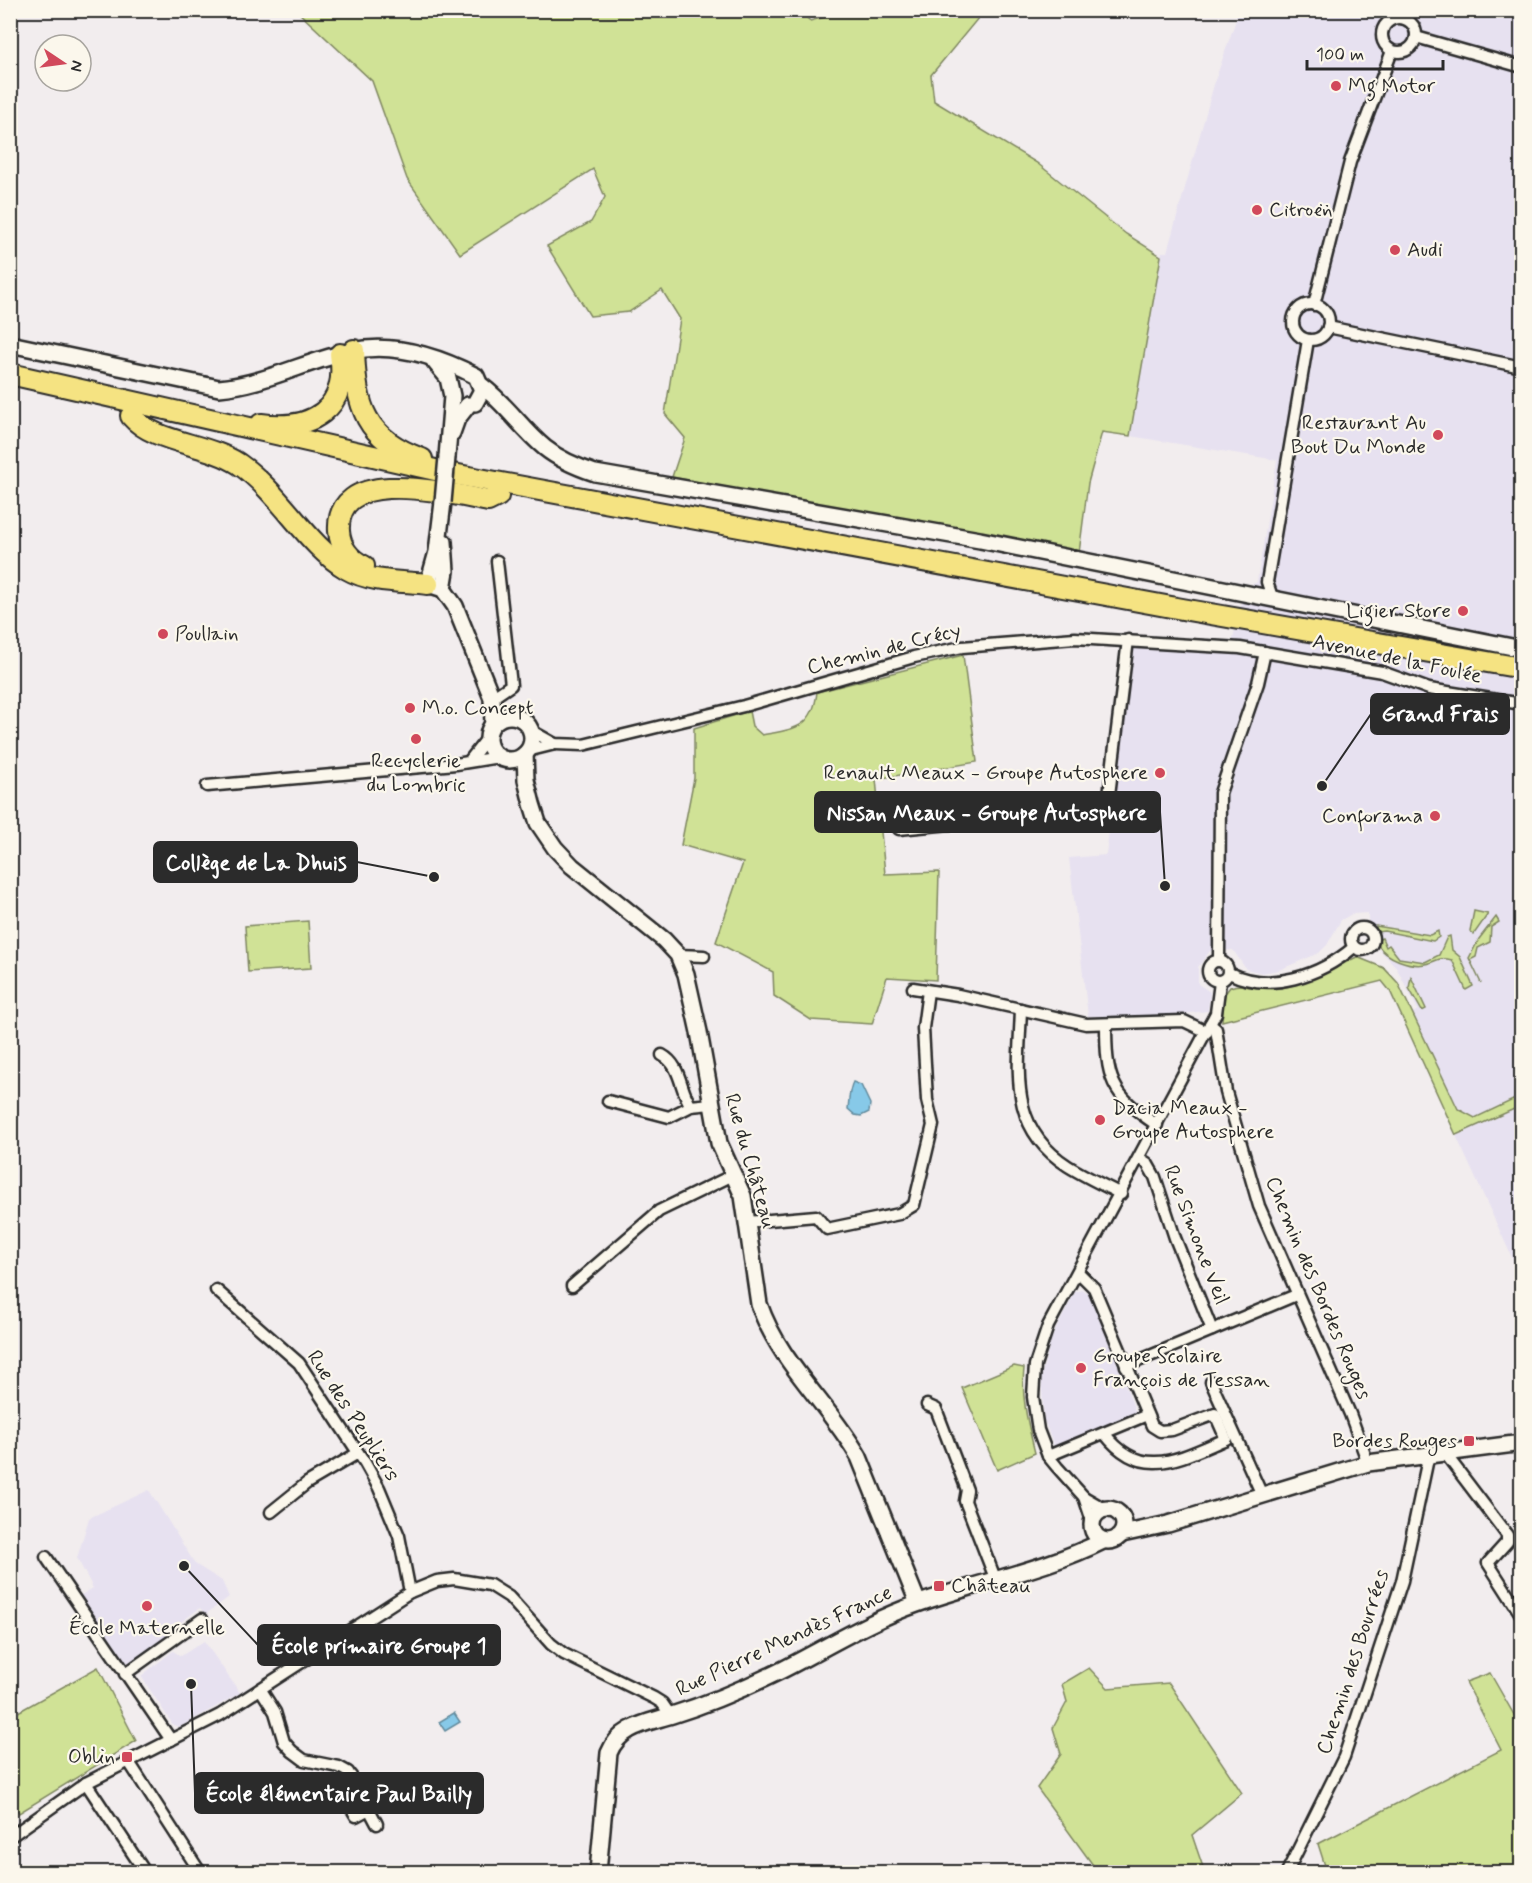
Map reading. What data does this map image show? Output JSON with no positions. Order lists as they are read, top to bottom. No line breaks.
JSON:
{"streets":{"street":["Chemin de Crécy","Avenue de la Foulée","Rue du Château","Rue Simone Veil","Chemin des Bordes Rouges","Rue des Peupliers","Rue Pierre Mendès France","Chemin des Bourrées"]},"crossings":[["Chemin de Crécy","Avenue de la Foulée"],["Chemin de Crécy","Rue du Château"],["Rue du Château","Rue Pierre Mendès France"]],"places":{"other":["Mg Motor","Citroën","Audi","Restaurant Au Bout Du Monde","Ligier Store","Poullain","M.o. Concept","Recyclerie du Lombric","Renault Meaux - Groupe Autosphere","Grand Frais","Conforama","Collège de La Dhuis","Nissan Meaux - Groupe Autosphere","Dacia Meaux - Groupe Autosphere","Groupe Scolaire François de Tessan","École primaire Groupe 1","École Maternelle","École élémentaire Paul Bailly"],"transit":["Bordes Rouges","Château","Oblin"]},"scale_bar":"100 m","north":"right"}
